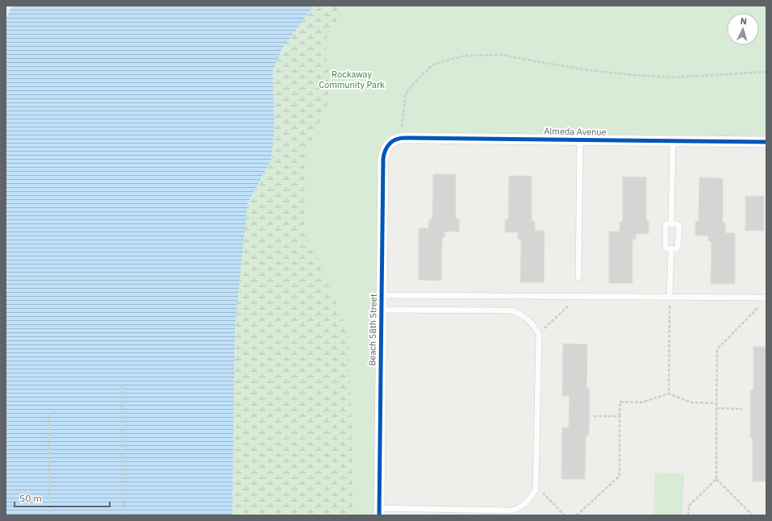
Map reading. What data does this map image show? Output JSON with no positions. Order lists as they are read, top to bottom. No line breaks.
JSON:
{"streets":{"street":["Almeda Avenue","Beach 58th Street"]},"crossings":[["Almeda Avenue","Beach 58th Street"]],"parks":["Rockaway Community Park"],"scale_bar":"50 m","north":"top"}
